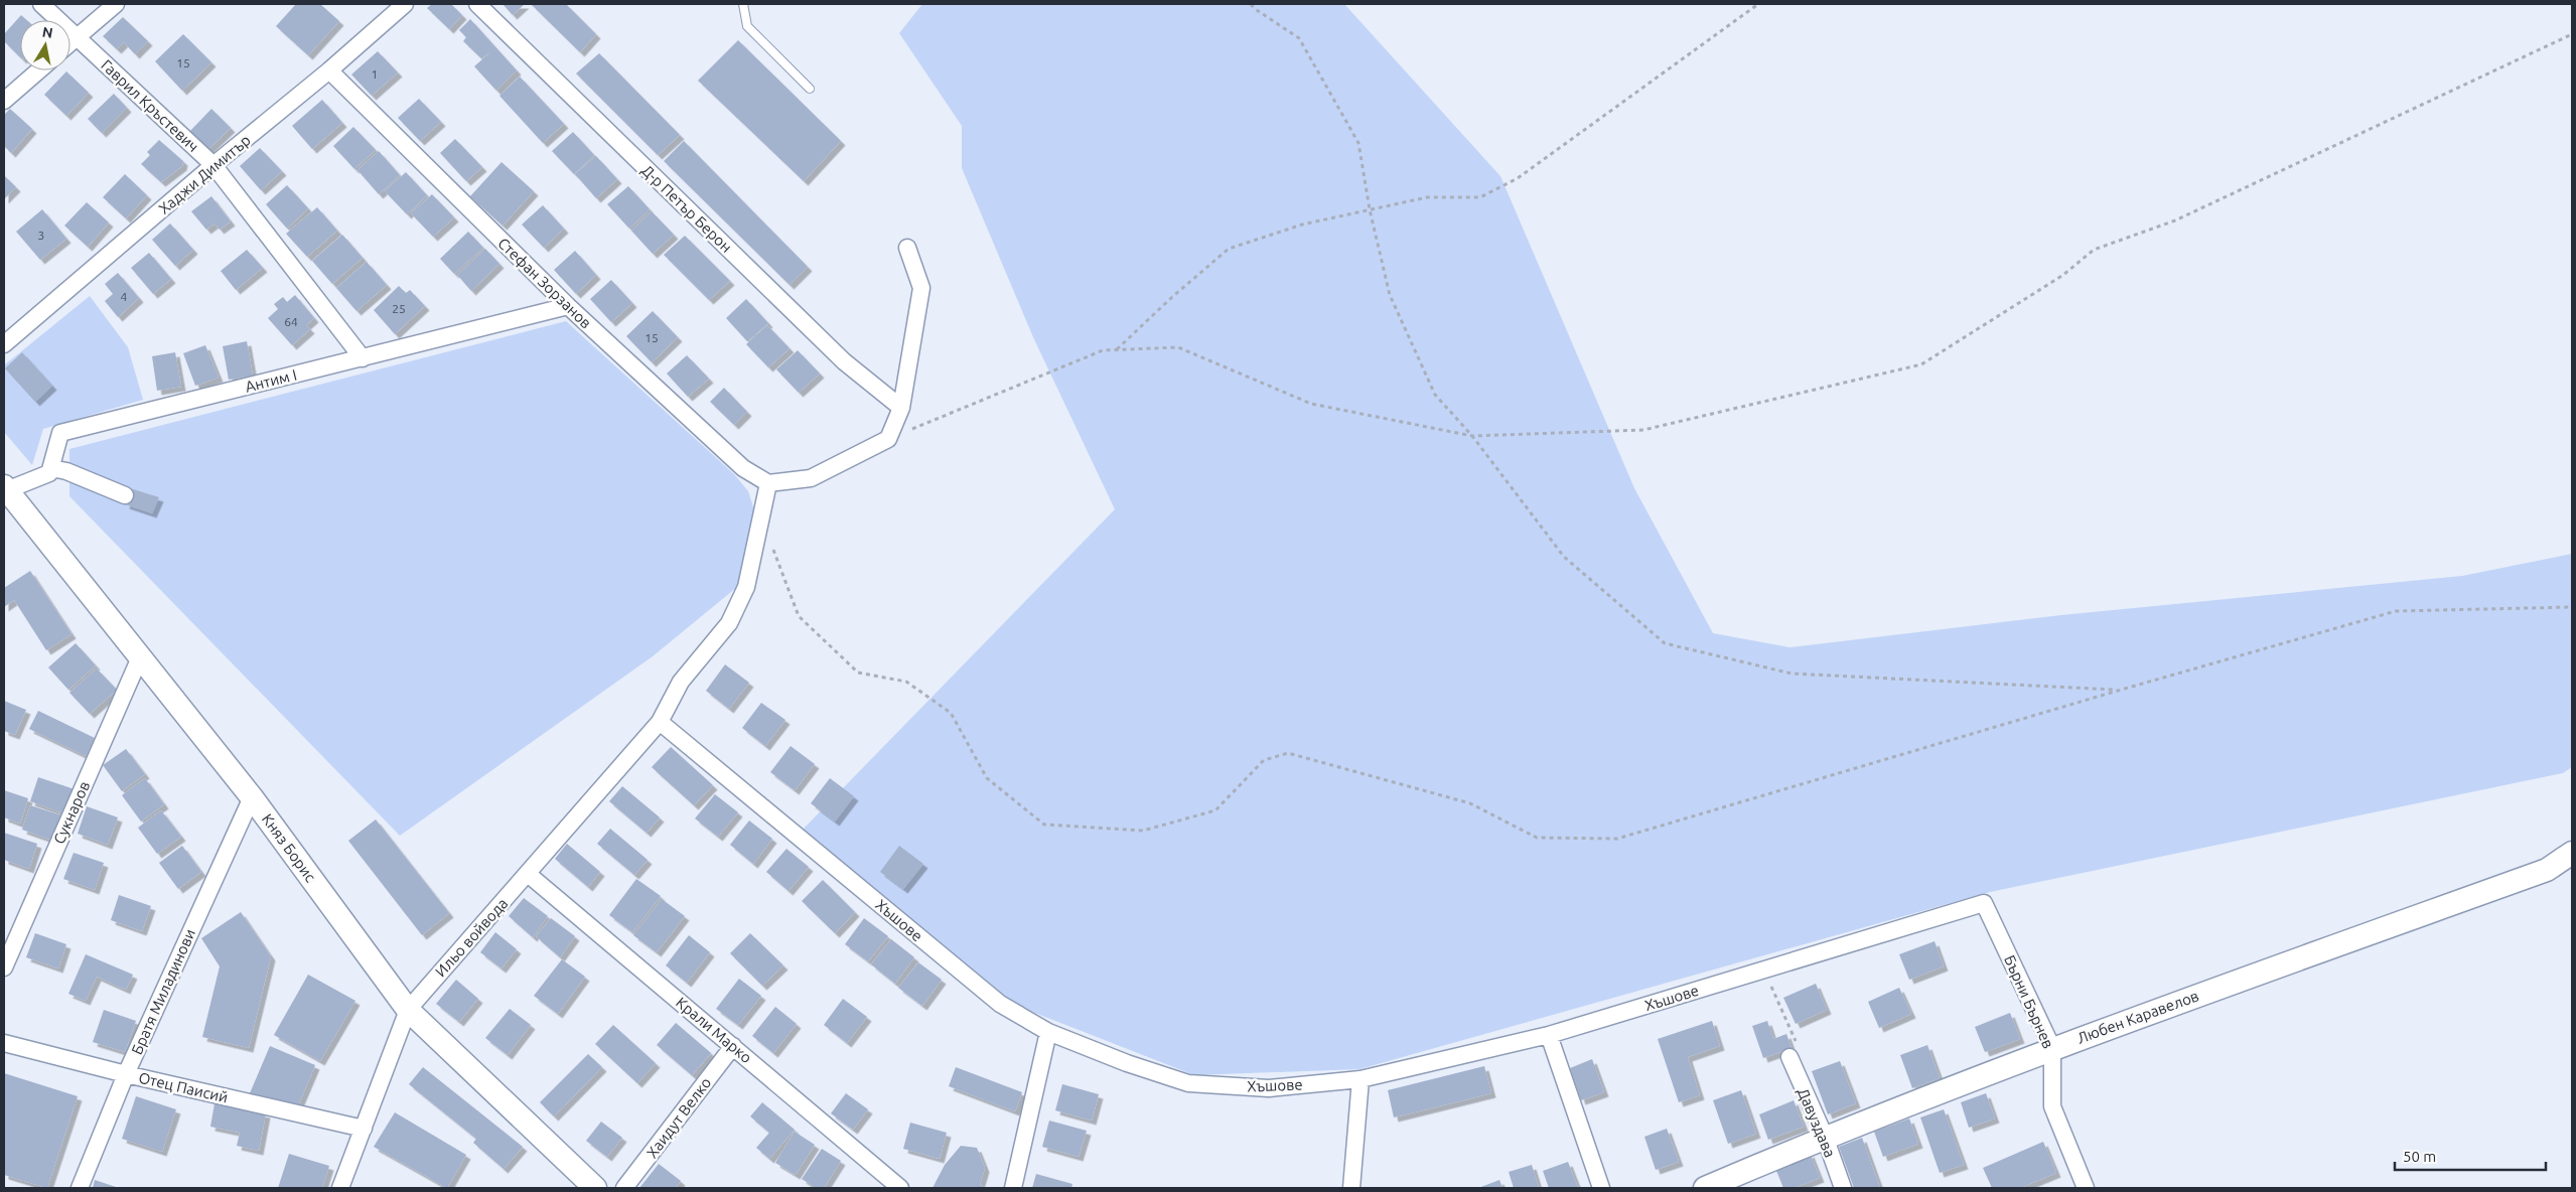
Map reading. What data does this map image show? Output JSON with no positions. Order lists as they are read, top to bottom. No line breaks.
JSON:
{"streets":{"street":["Гаврил Кръстевич","Хаджи Димитър","Д-р Петър Берон","Стефан Зорзанов","Антим I","Сукнаров","Княз Борис","Хъшове","Ильо войвода","Братя Миладинови","Бърни Бърнев","Любен Каравелов","Крали Марко","Отец Паисий","Хаидут Велко","Давуздава"]},"crossings":[["Гаврил Кръстевич","Хаджи Димитър"],["Гаврил Кръстевич","Антим I"],["Хаджи Димитър","Стефан Зорзанов"],["Стефан Зорзанов","Антим I"],["Стефан Зорзанов","Ильо войвода"],["Сукнаров","Княз Борис"],["Княз Борис","Ильо войвода"],["Княз Борис","Братя Миладинови"],["Хъшове","Ильо войвода"],["Хъшове","Бърни Бърнев"],["Ильо войвода","Крали Марко"],["Ильо войвода","Отец Паисий"],["Братя Миладинови","Отец Паисий"],["Бърни Бърнев","Любен Каравелов"],["Любен Каравелов","Давуздава"],["Крали Марко","Хаидут Велко"]],"house_numbers":["15","1","3","4","25","64","15"],"scale_bar":"50 m","north":"top"}
